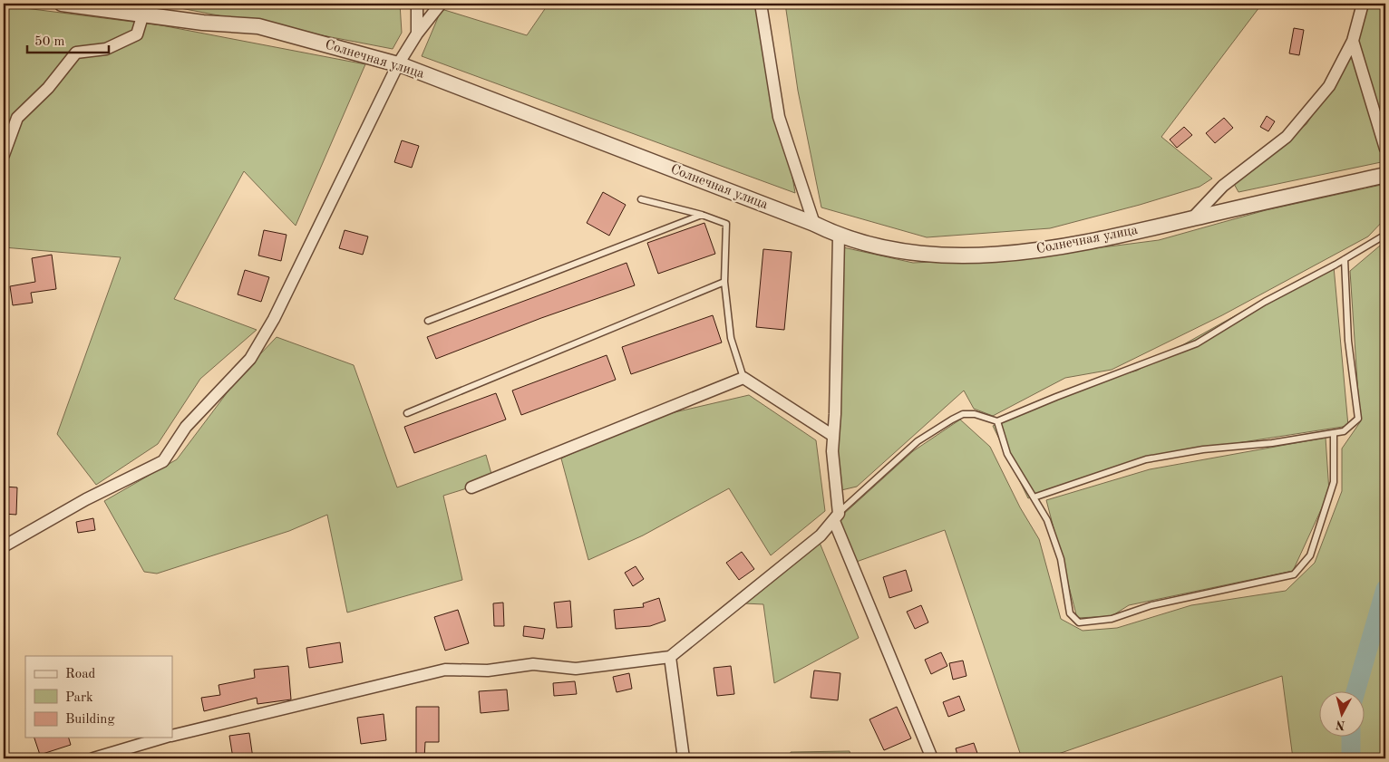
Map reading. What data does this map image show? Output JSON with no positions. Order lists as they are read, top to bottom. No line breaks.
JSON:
{"streets":{"street":["Солнечная улица"]},"legend":["Road","Park","Building"],"scale_bar":"50 m","north":"bottom"}
